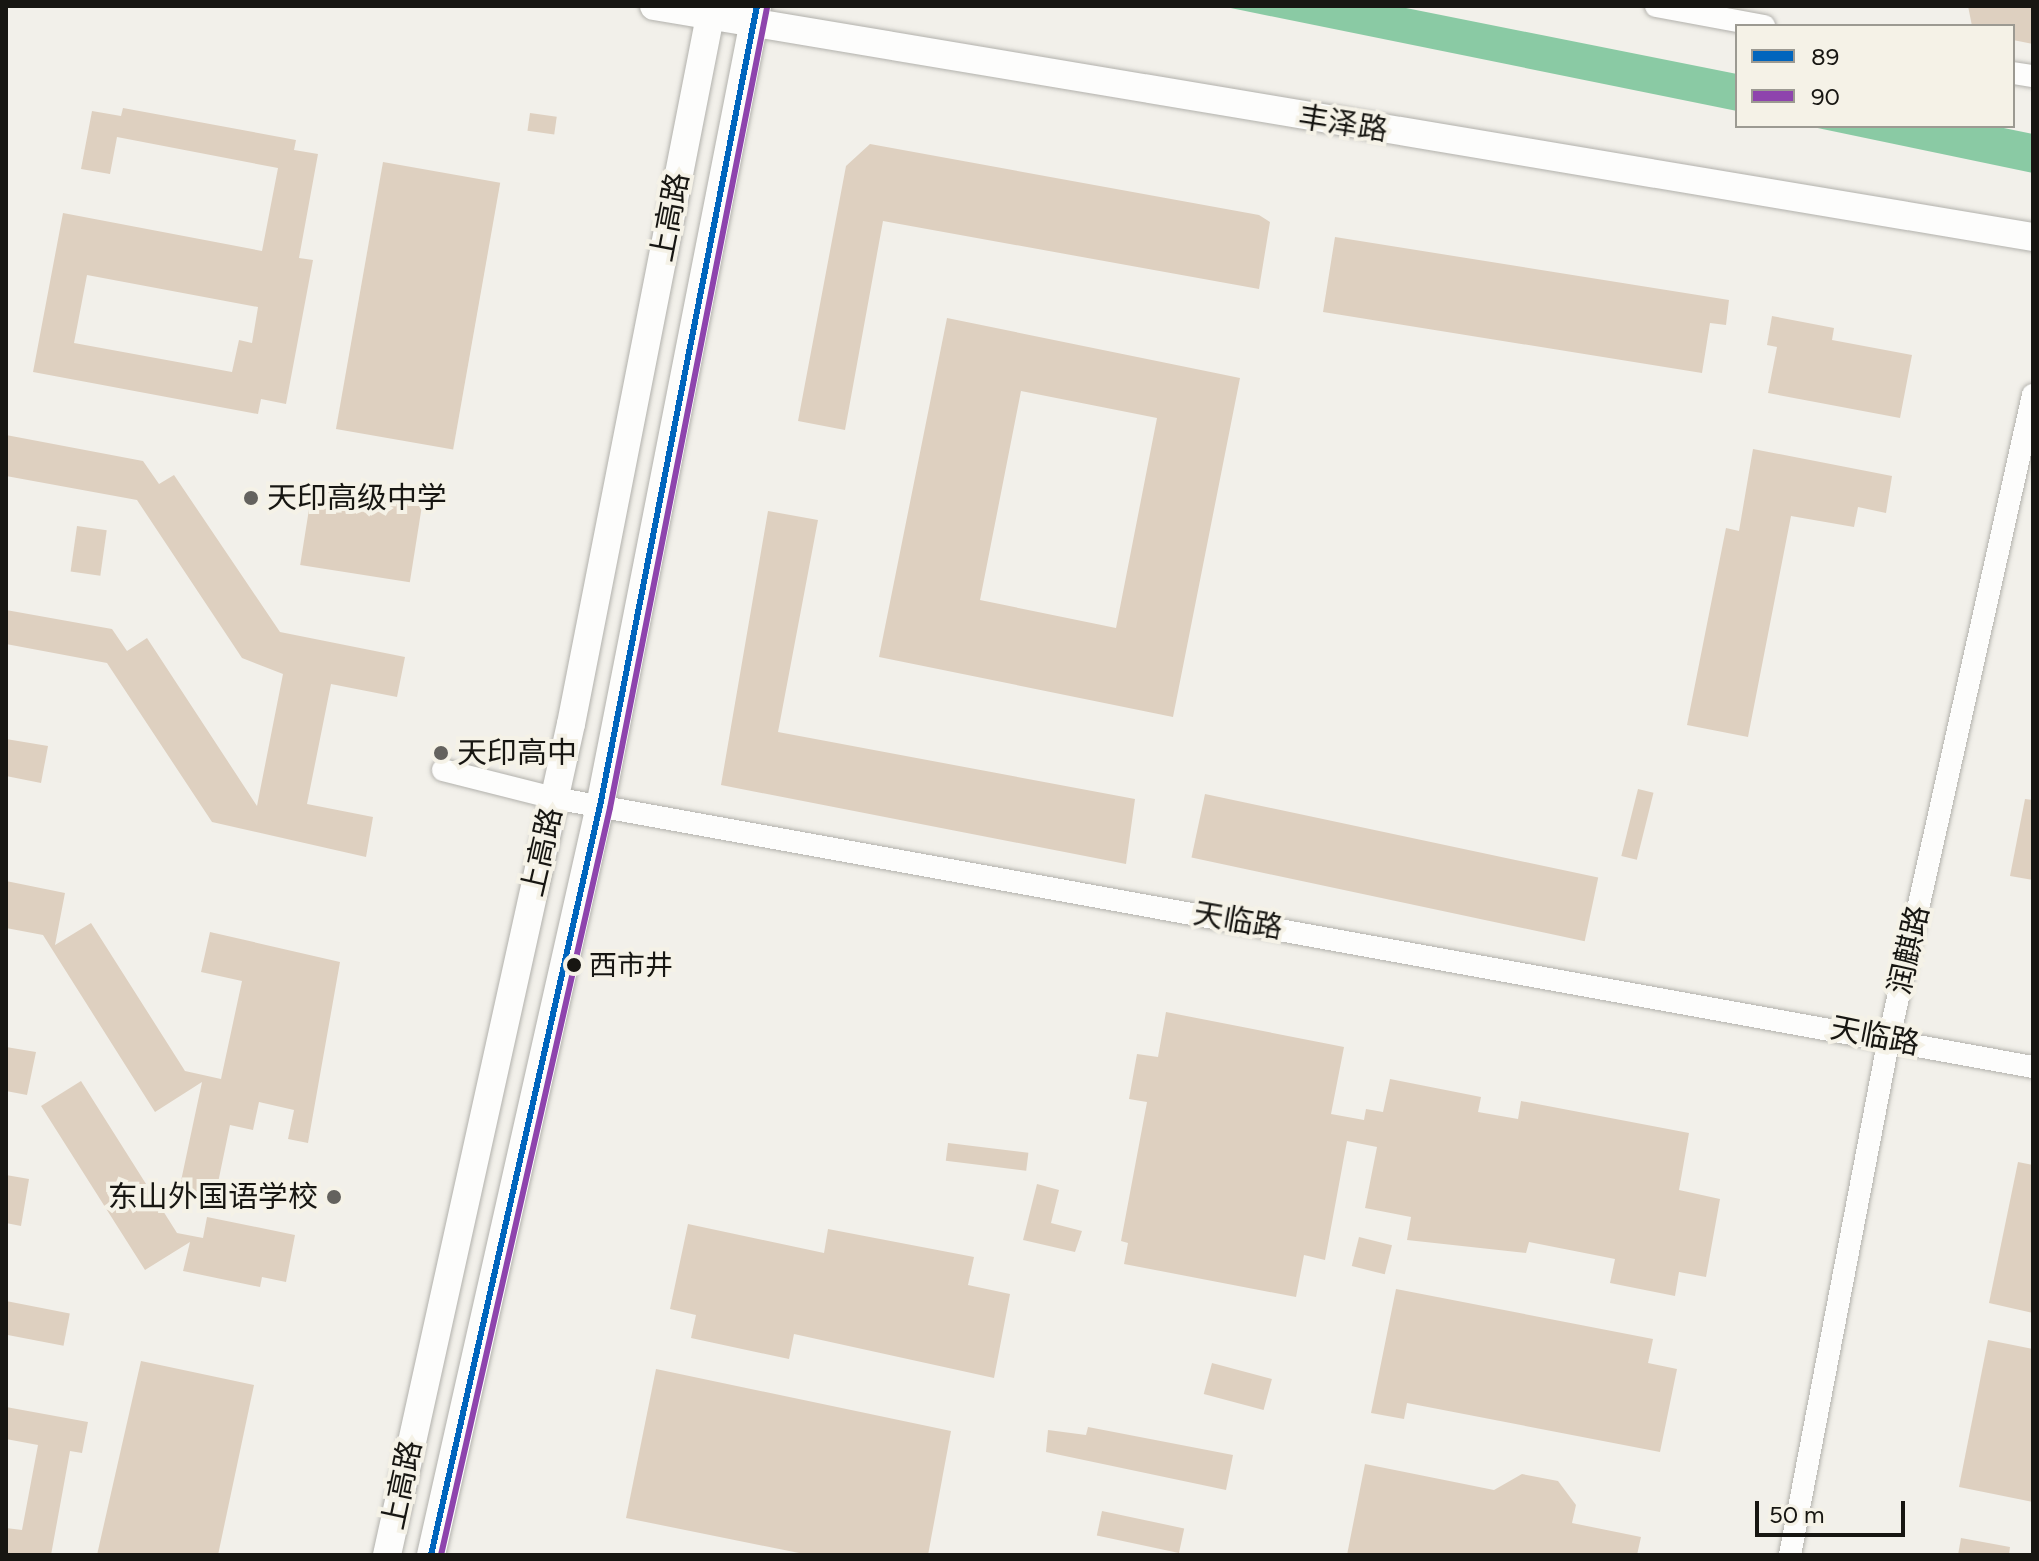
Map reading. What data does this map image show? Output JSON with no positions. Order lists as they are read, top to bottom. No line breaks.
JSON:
{"streets":{"main road":["丰泽路","上高路"],"street":["天临路","润麒路"]},"crossings":[["丰泽路","上高路"],["上高路","天临路"],["天临路","润麒路"]],"places":["天印高级中学","天印高中","西市井","东山外国语学校"],"lines":["transit line 89","transit line 90"],"legend":["89","90"],"scale_bar":"50 m"}
